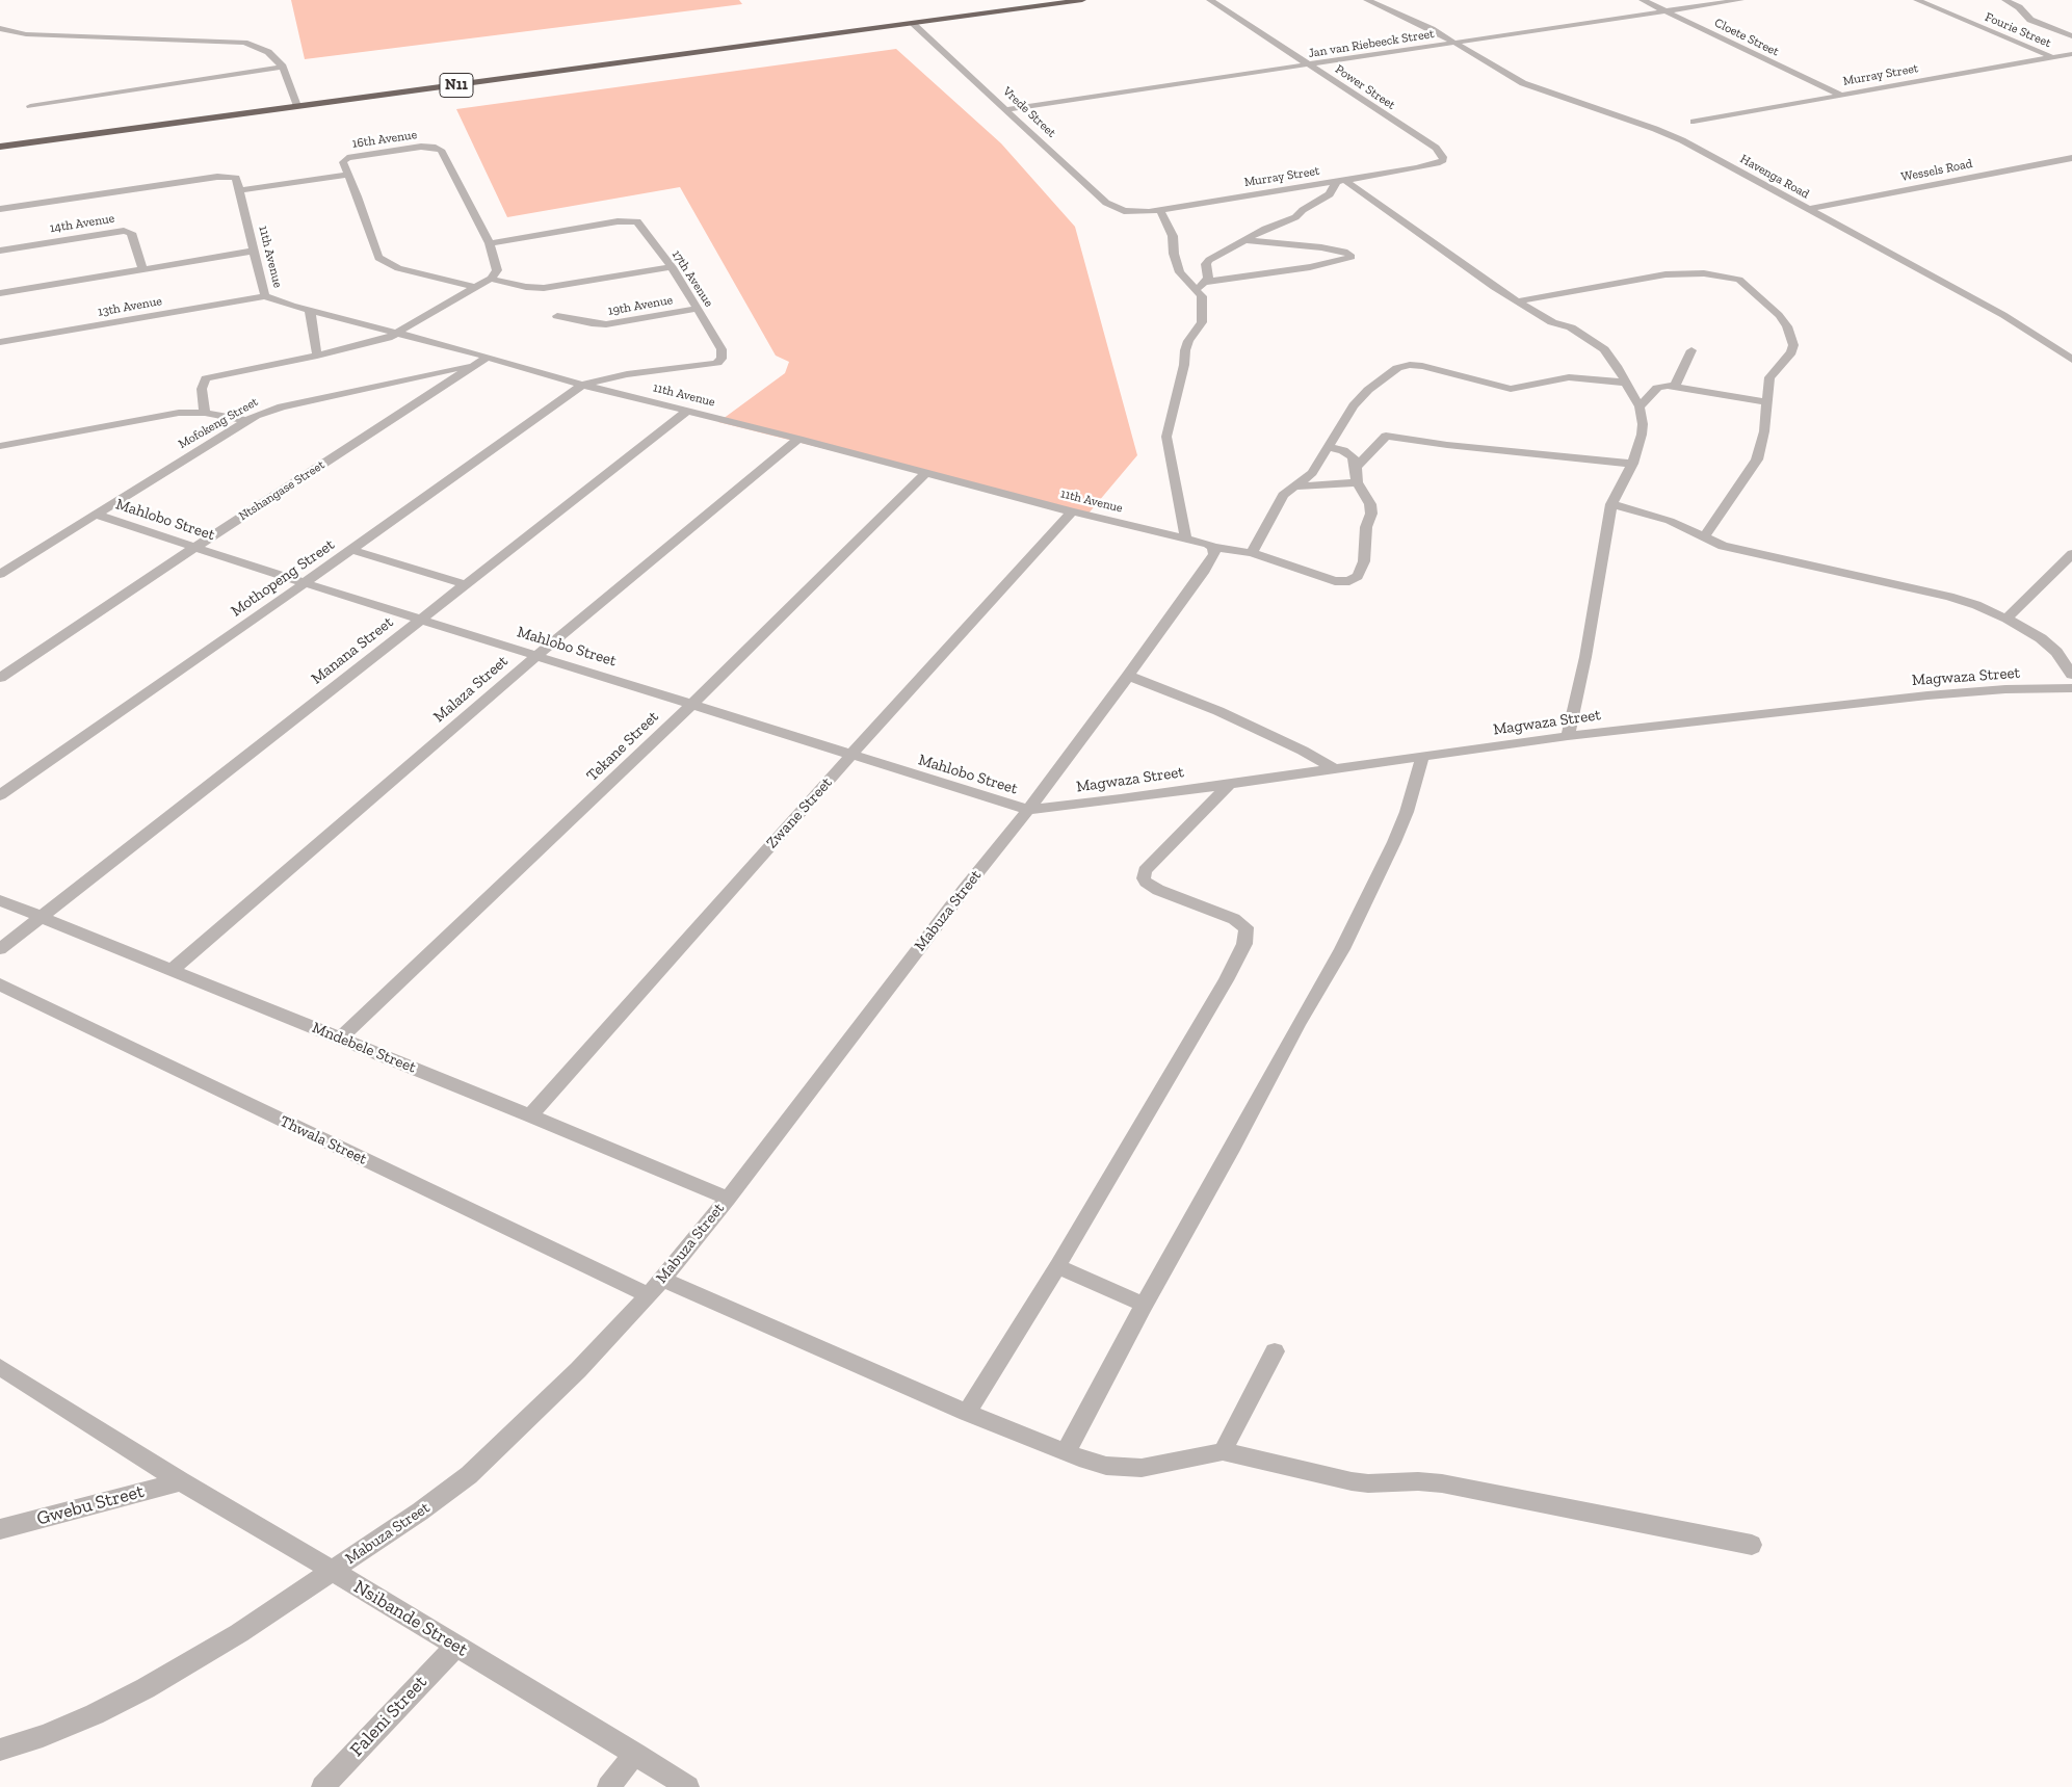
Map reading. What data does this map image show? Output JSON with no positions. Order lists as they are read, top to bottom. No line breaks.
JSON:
{"streets":{"highway":["N11"],"street":["Fourie Street","Cloete Street","Jan van Riebeeck Street","Murray Street","Power Street","Vrede Street","16th Avenue","Wessels Road","Havenga Road","14th Avenue","11th Avenue","17th Avenue","19th Avenue","13th Avenue","Mofokeng Street","Ntshangase Street","Mahlobo Street","Mothopeng Street","Manana Street","Magwaza Street","Malaza Street","Tekane Street","Zwane Street","Mabuza Street","Mndebele Street","Thwala Street","Gwebu Street","Nsibande Street","Faleni Street"]},"crossings":[["Fourie Street","Murray Street"],["Cloete Street","Jan van Riebeeck Street"],["Cloete Street","Murray Street"],["Jan van Riebeeck Street","Power Street"],["Jan van Riebeeck Street","Vrede Street"],["Jan van Riebeeck Street","Havenga Road"],["Murray Street","Power Street"],["Murray Street","Vrede Street"],["N11","Vrede Street"],["16th Avenue","17th Avenue"],["Wessels Road","Havenga Road"],["11th Avenue","17th Avenue"],["11th Avenue","13th Avenue"],["11th Avenue","Mofokeng Street"],["11th Avenue","Ntshangase Street"],["11th Avenue","Mothopeng Street"],["11th Avenue","Manana Street"],["11th Avenue","Malaza Street"],["11th Avenue","Tekane Street"],["11th Avenue","Zwane Street"],["11th Avenue","Mabuza Street"],["17th Avenue","19th Avenue"],["17th Avenue","Mothopeng Street"],["Mofokeng Street","Ntshangase Street"],["Mofokeng Street","Mahlobo Street"],["Ntshangase Street","Mahlobo Street"],["Mahlobo Street","Mothopeng Street"],["Mahlobo Street","Manana Street"],["Mahlobo Street","Magwaza Street"],["Mahlobo Street","Malaza Street"],["Mahlobo Street","Tekane Street"],["Mahlobo Street","Zwane Street"],["Mahlobo Street","Mabuza Street"],["Manana Street","Mndebele Street"],["Magwaza Street","Mabuza Street"],["Malaza Street","Mndebele Street"],["Tekane Street","Mndebele Street"],["Zwane Street","Mndebele Street"],["Mabuza Street","Mndebele Street"],["Mabuza Street","Thwala Street"],["Mabuza Street","Nsibande Street"],["Gwebu Street","Nsibande Street"],["Nsibande Street","Faleni Street"]]}
